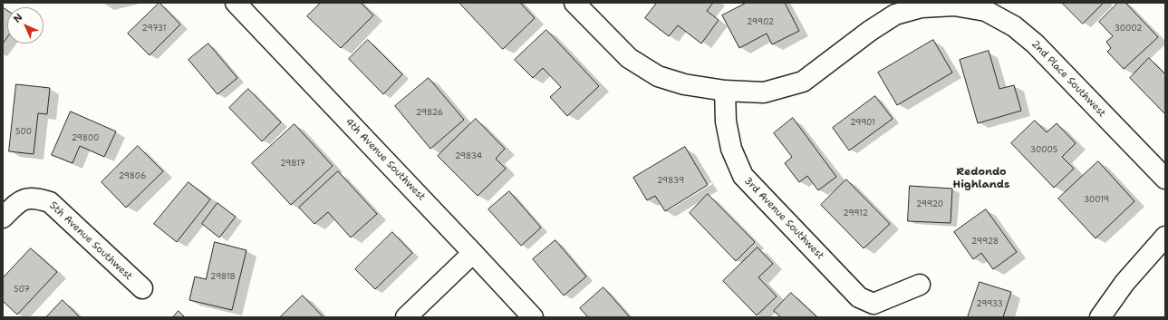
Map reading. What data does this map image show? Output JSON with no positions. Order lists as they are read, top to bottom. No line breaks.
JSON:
{"streets":{"street":["2nd Place Southwest","4th Avenue Southwest","3rd Avenue Southwest","5th Avenue Southwest"]},"crossings":[["2nd Place Southwest","3rd Avenue Southwest"]],"districts":["Redondo Highlands"],"house_numbers":["29902","29731","30002","29826","29901","500","29800","30005","29834","29817","29806","29839","30019","29920","29912","29928","29818","507","29933"],"north":"top left"}
